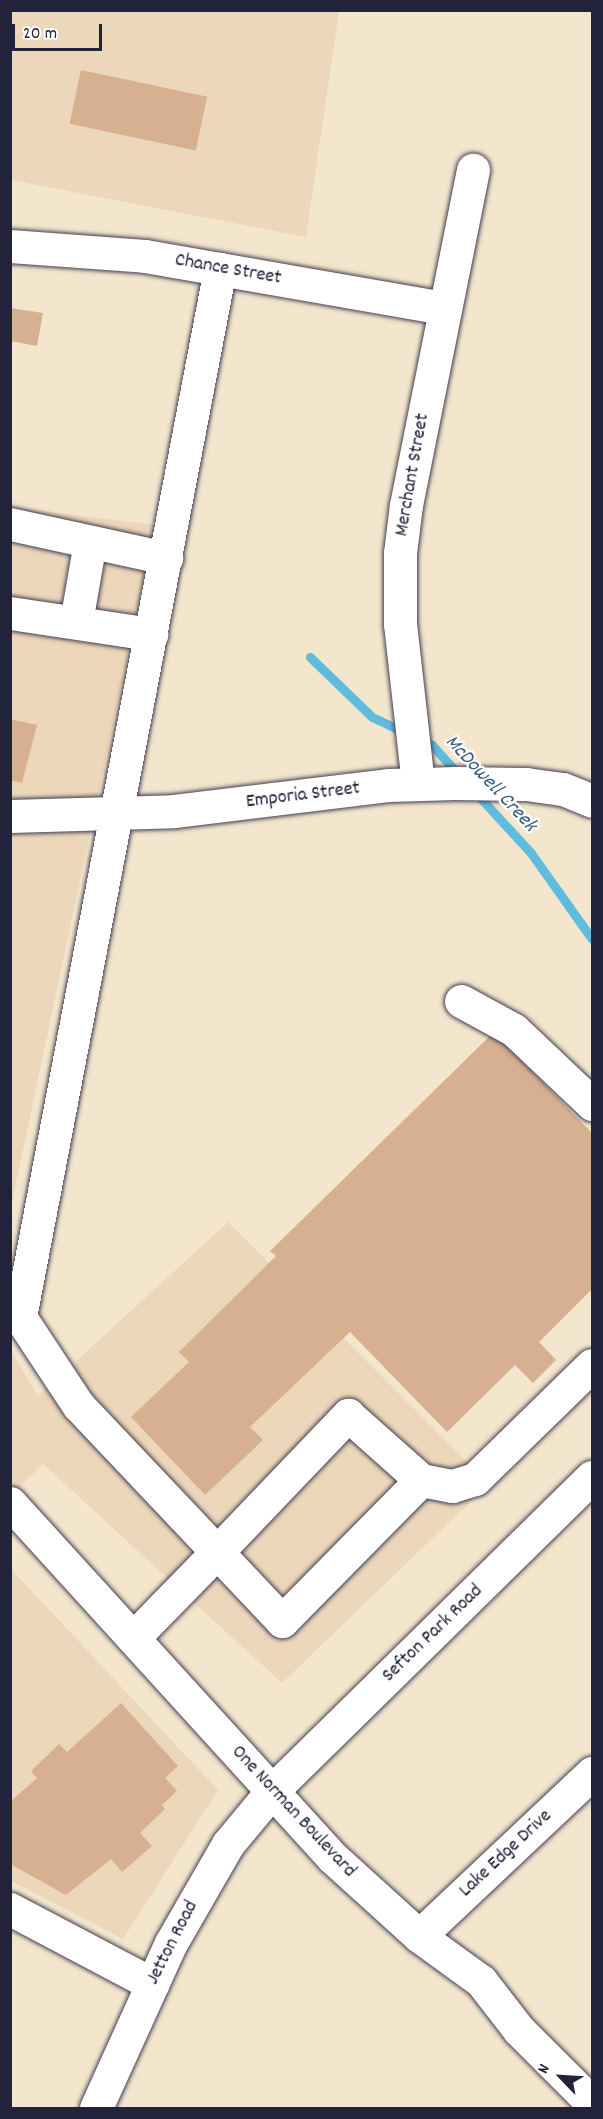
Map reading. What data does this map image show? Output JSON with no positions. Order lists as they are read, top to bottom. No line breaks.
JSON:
{"streets":{"street":["Chance Street","Merchant Street","Emporia Street","Sefton Park Road","One Norman Boulevard","Lake Edge Drive","Jetton Road"]},"crossings":[["Chance Street","Merchant Street"],["Merchant Street","Emporia Street"],["Sefton Park Road","One Norman Boulevard"],["Sefton Park Road","Jetton Road"],["One Norman Boulevard","Lake Edge Drive"],["One Norman Boulevard","Jetton Road"]],"water":["McDowell Creek"],"scale_bar":"20 m","north":"top left"}
